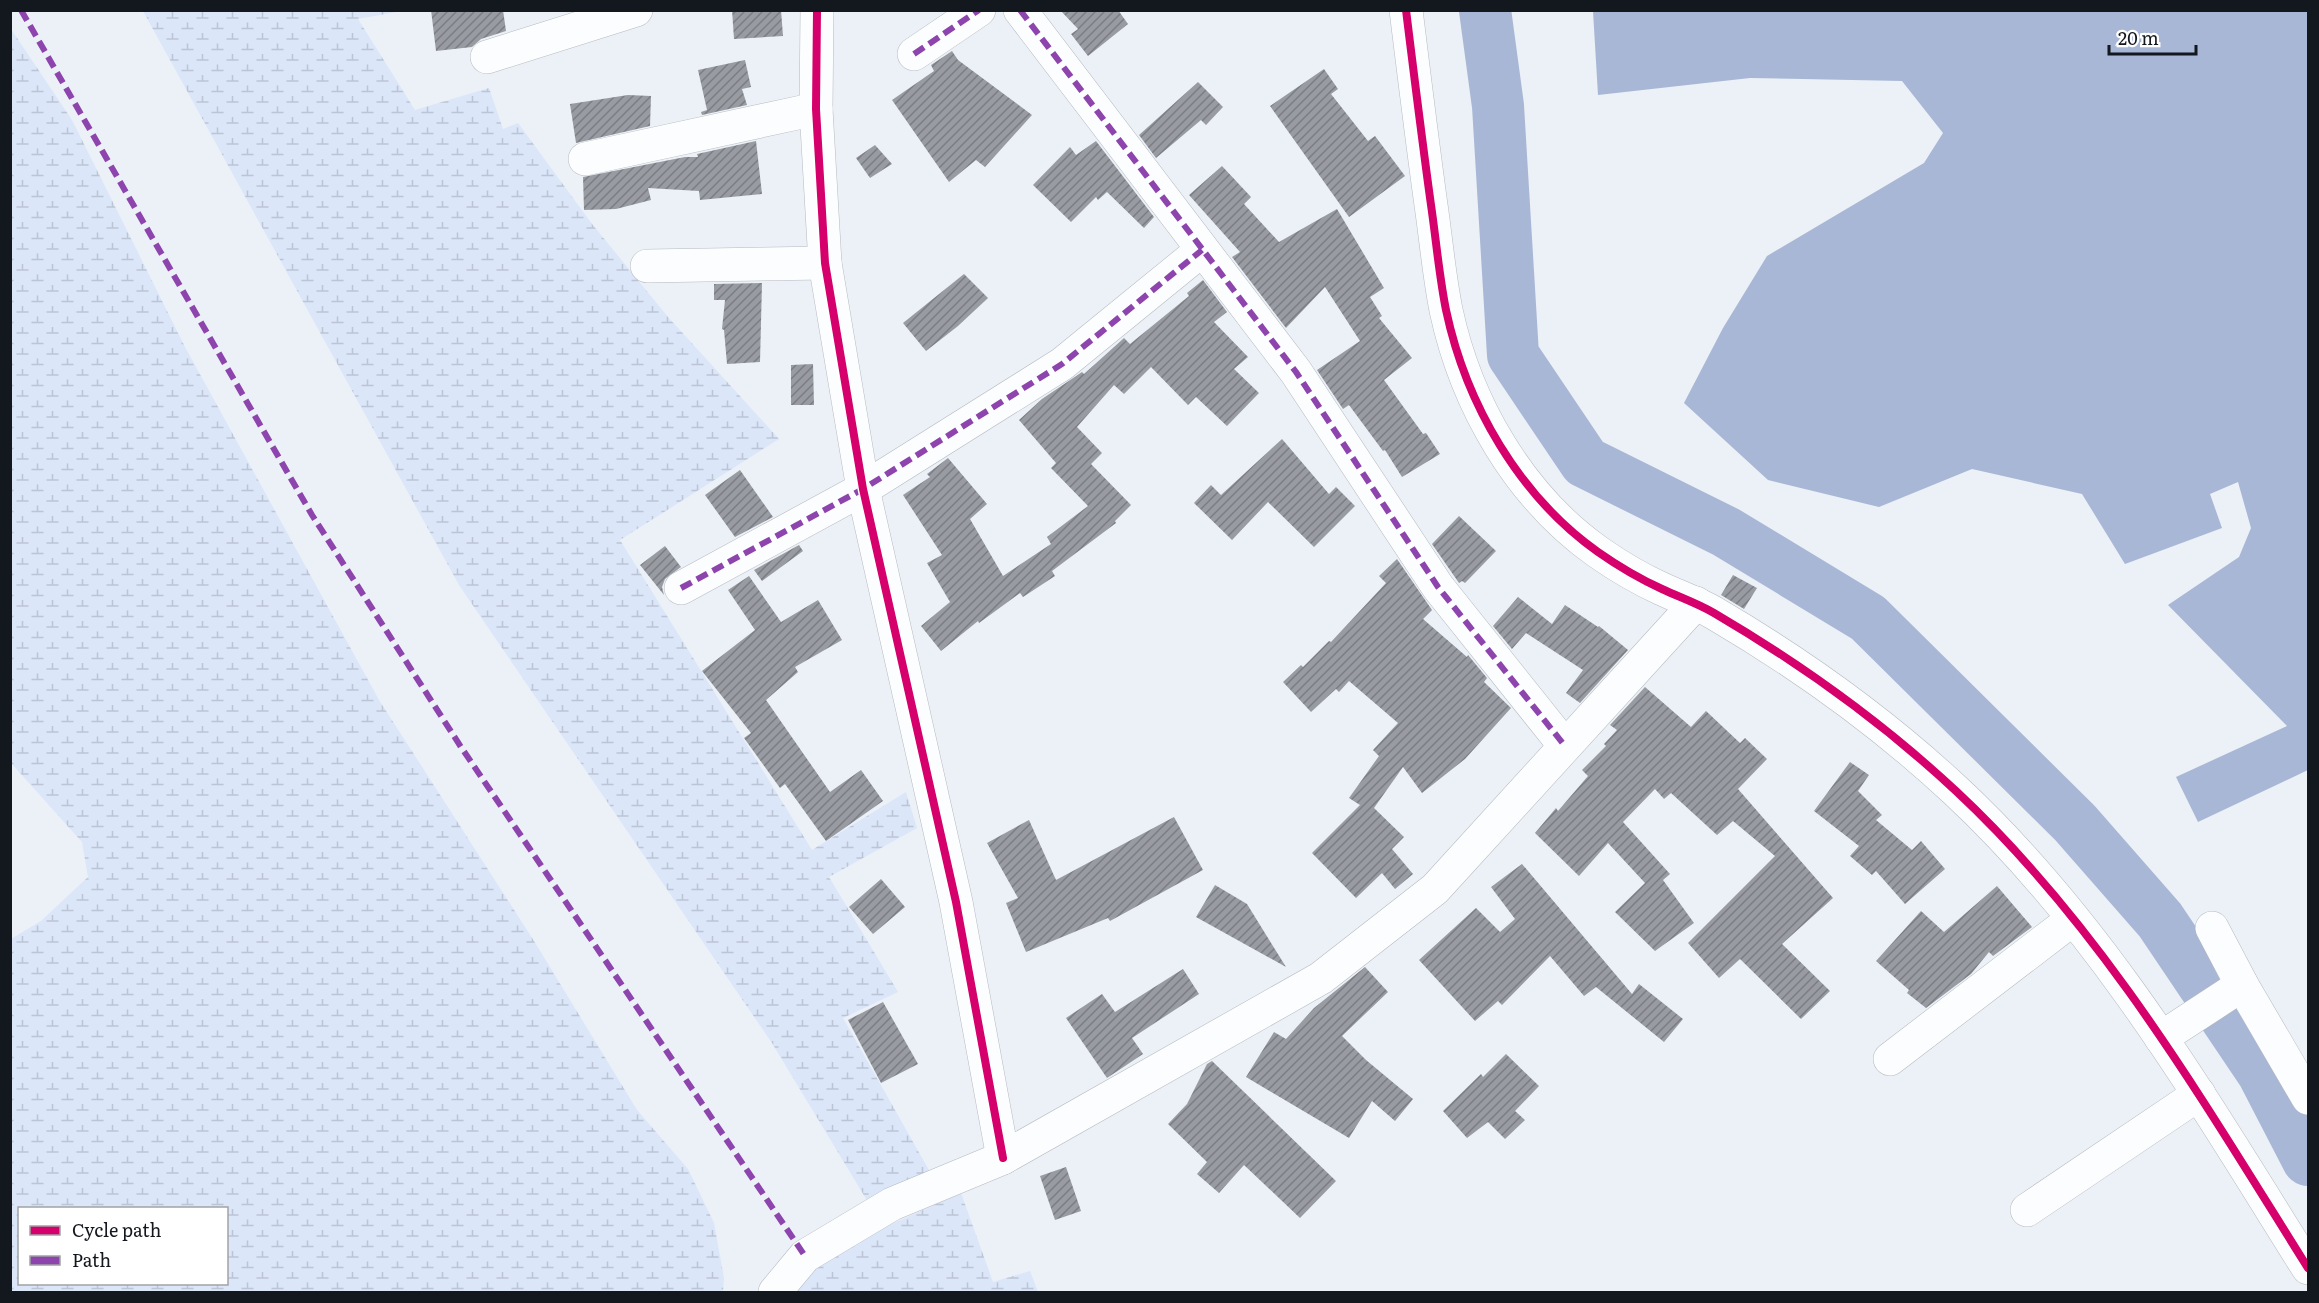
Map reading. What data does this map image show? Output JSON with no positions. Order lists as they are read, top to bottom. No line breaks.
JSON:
{"legend":["Cycle path","Path"],"scale_bar":"20 m"}
